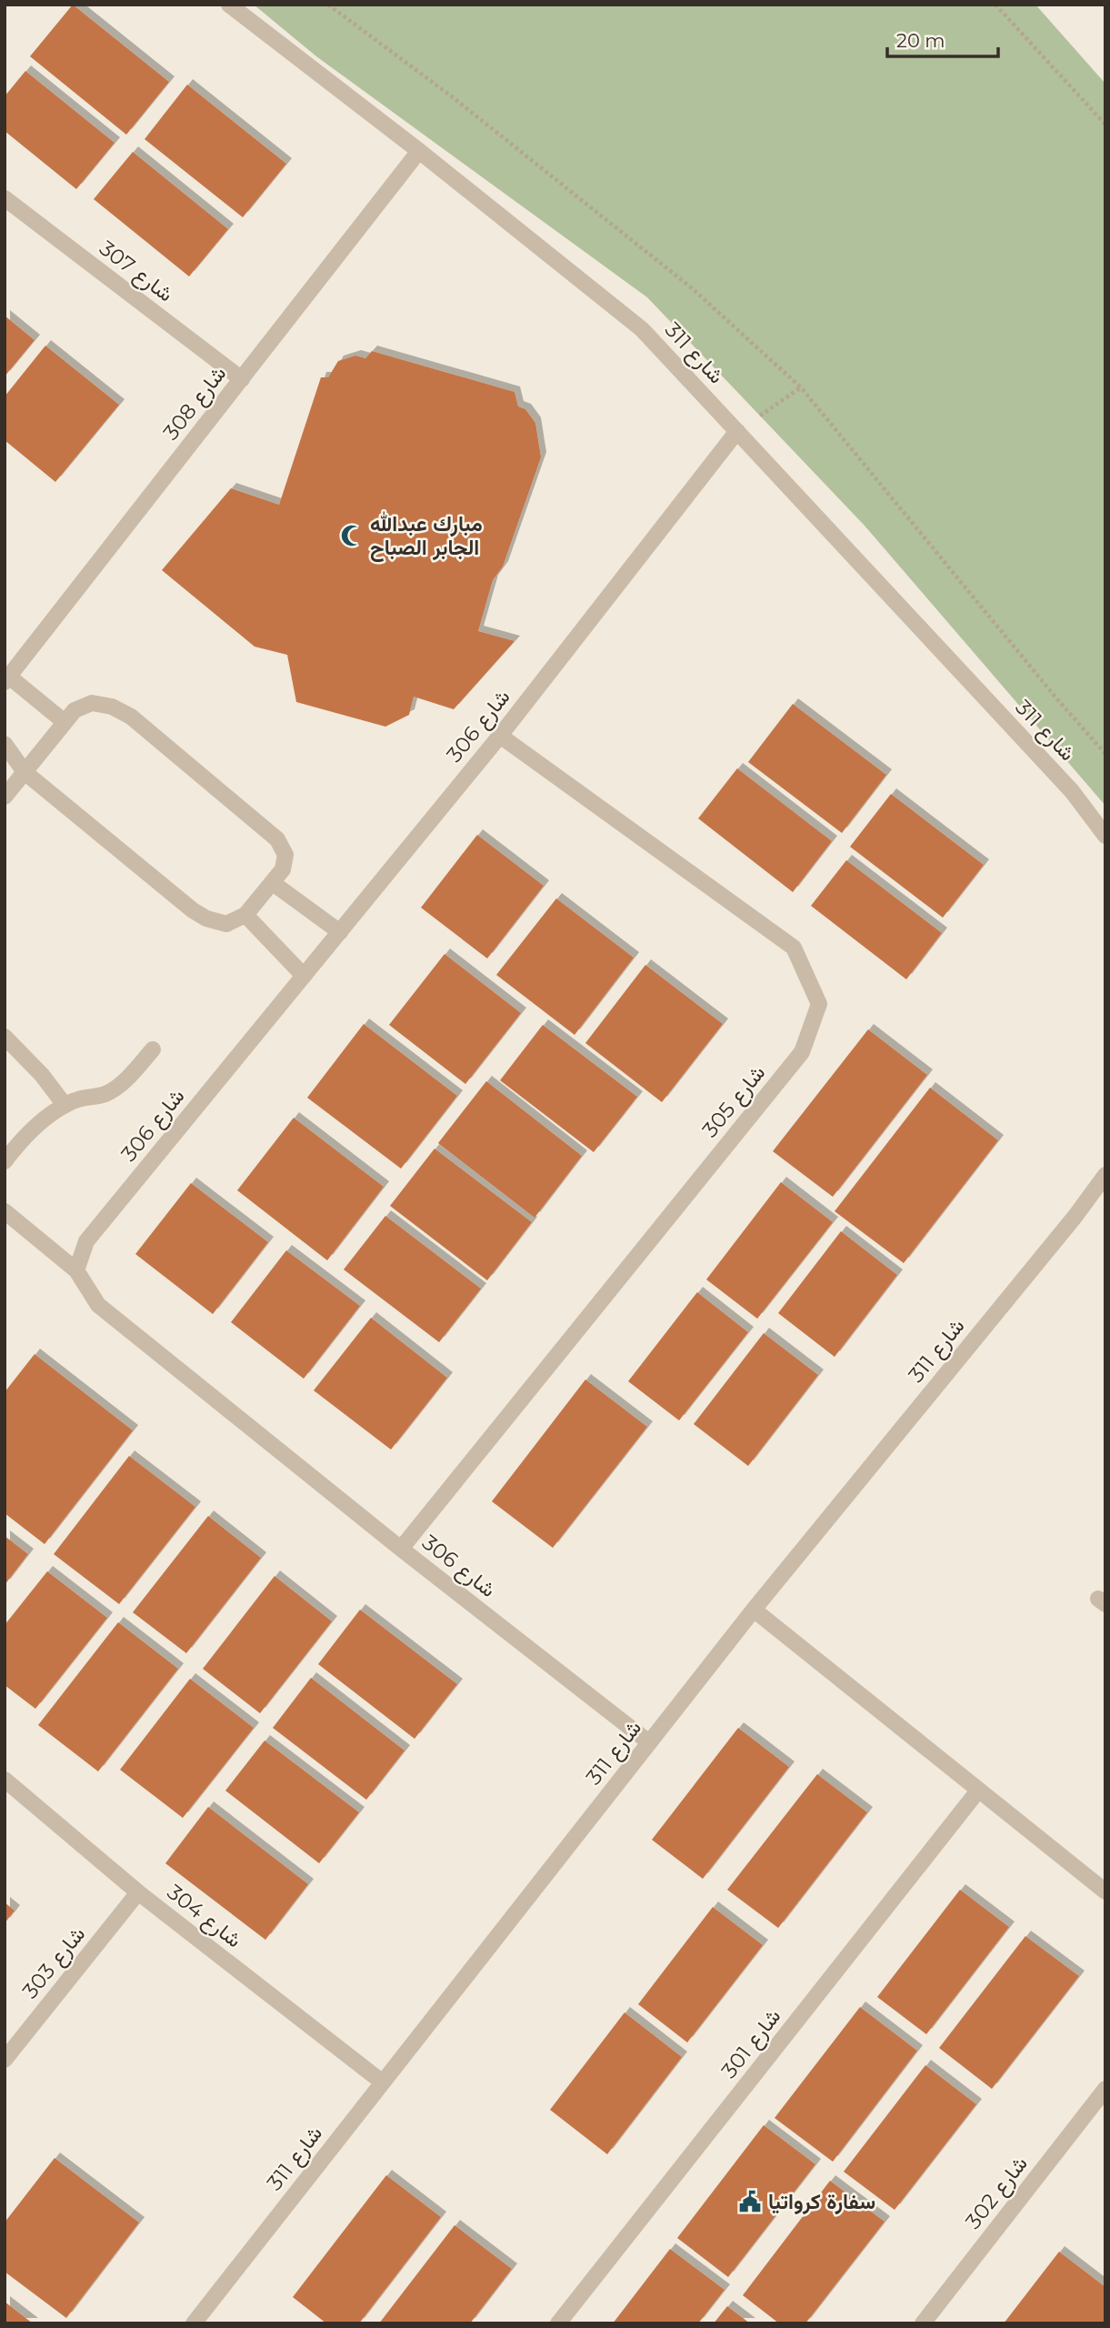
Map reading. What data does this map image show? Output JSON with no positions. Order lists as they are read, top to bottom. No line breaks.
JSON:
{"streets":{"street":["شارع 307","شارع 311","شارع 308","شارع 306","شارع 305","شارع 304","شارع 303","شارع 301","شارع 302"]},"crossings":[["شارع 307","شارع 308"],["شارع 311","شارع 308"],["شارع 311","شارع 306"],["شارع 311","شارع 304"],["شارع 306","شارع 305"],["شارع 304","شارع 303"]],"places":{"mosque":["مبارك عبدالله الجابر الصباح"],"public building":["سفارة كرواتيا"]},"scale_bar":"20 m"}
